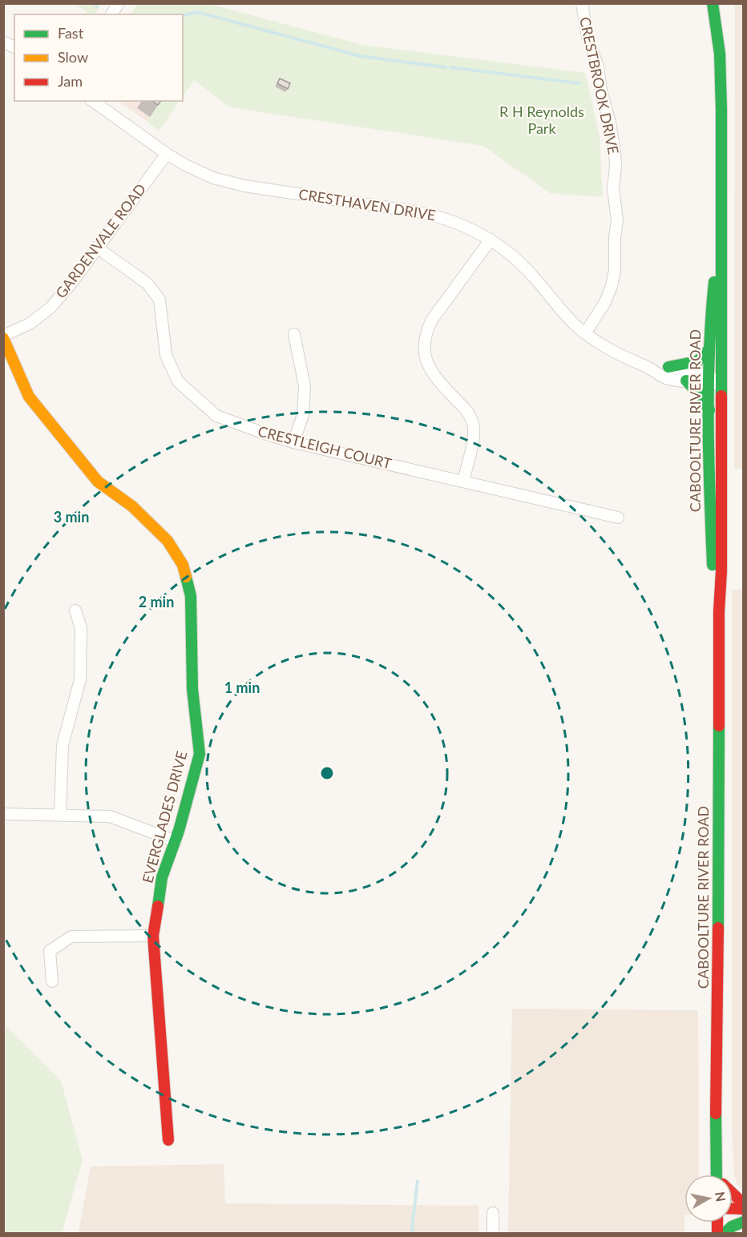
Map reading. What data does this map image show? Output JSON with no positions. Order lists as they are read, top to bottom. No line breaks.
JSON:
{"streets":{"main road":["CABOOLTURE RIVER ROAD","EVERGLADES DRIVE"],"street":["CRESTBROOK DRIVE","CRESTHAVEN DRIVE","GARDENVALE ROAD","CRESTLEIGH COURT"]},"crossings":[["CRESTBROOK DRIVE","CRESTHAVEN DRIVE"],["CRESTHAVEN DRIVE","GARDENVALE ROAD"],["CRESTHAVEN DRIVE","CABOOLTURE RIVER ROAD"],["GARDENVALE ROAD","CRESTLEIGH COURT"],["GARDENVALE ROAD","EVERGLADES DRIVE"]],"parks":["R H Reynolds Park"],"legend":["Fast","Slow","Jam"],"north":"right","rings":["3 min","2 min","1 min"]}
